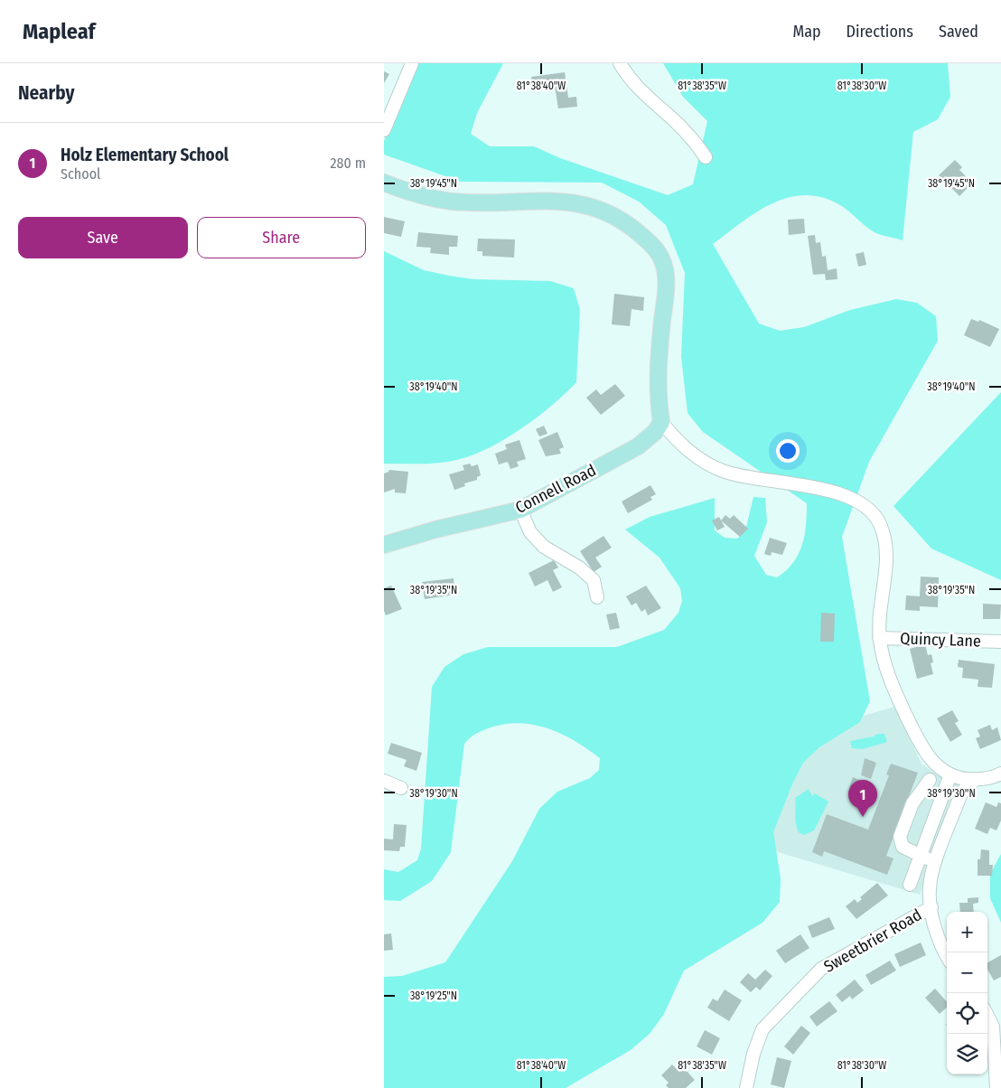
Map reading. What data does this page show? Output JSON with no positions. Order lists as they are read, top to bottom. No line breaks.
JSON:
{"streets":{"main road":["Connell Road"],"street":["Quincy Lane","Sweetbrier Road"]},"page":{"header":"Mapleaf","nav":["Map","Directions","Saved"],"heading":"Nearby","list":[{"mark":"1","name":"Holz Elementary School","note":"School","value":"280 m"}],"buttons":["Save","Share"],"pins":"1","map_buttons":["+","−"]},"coordinates":["81°38'40\"W","81°38'35\"W","81°38'30\"W","38°19'45\"N","38°19'40\"N","38°19'35\"N","38°19'30\"N","38°19'25\"N"]}
